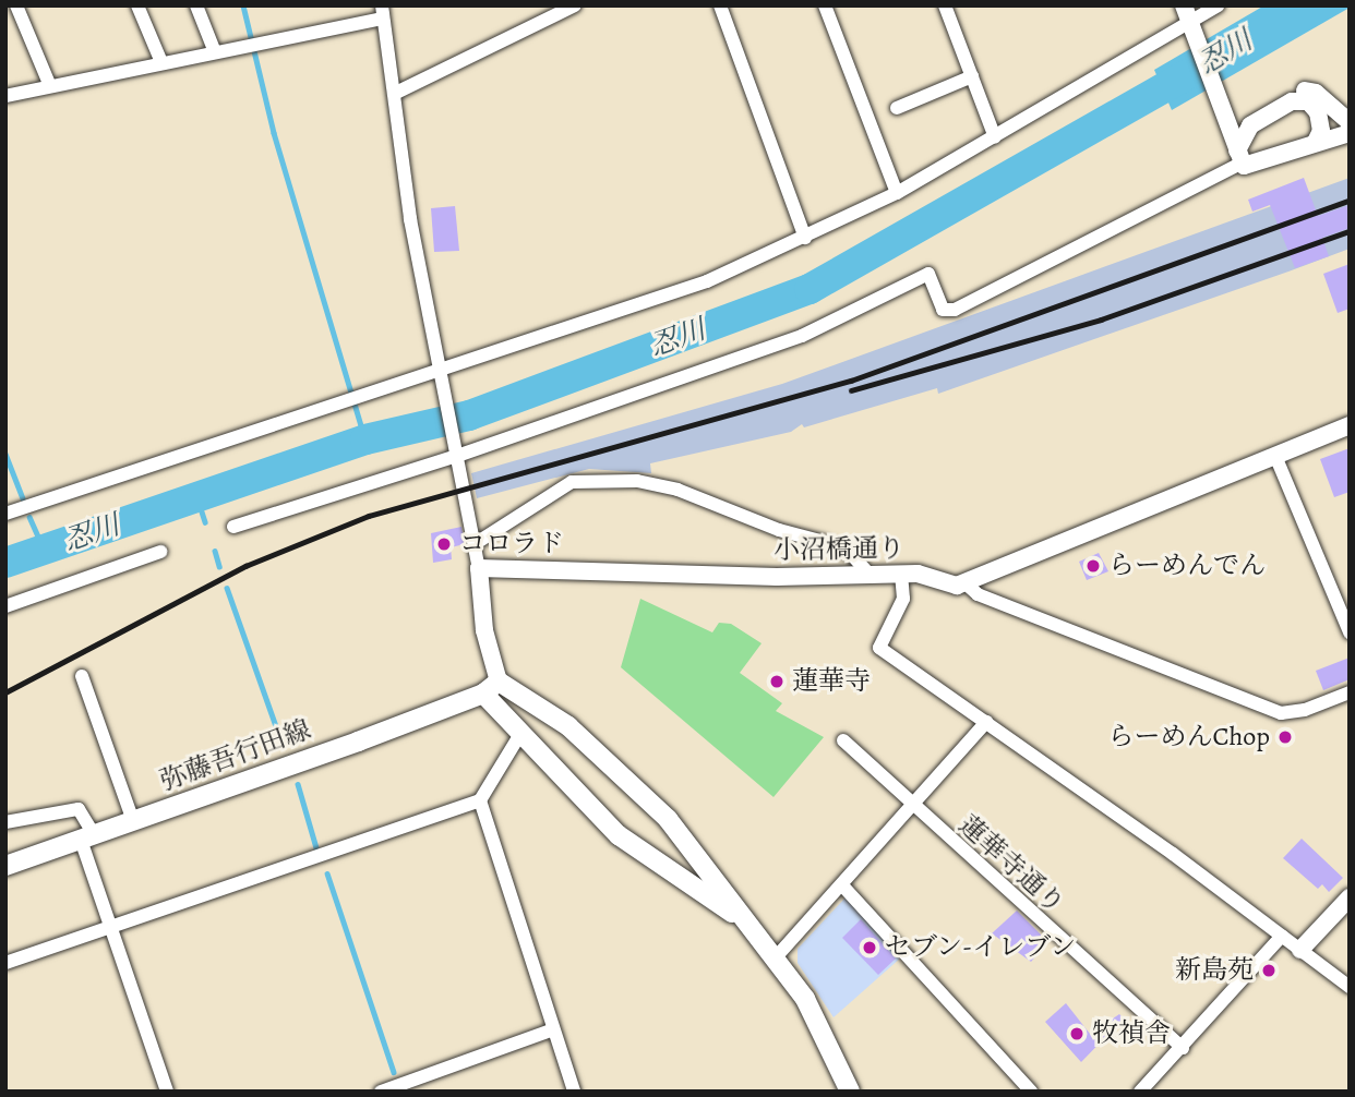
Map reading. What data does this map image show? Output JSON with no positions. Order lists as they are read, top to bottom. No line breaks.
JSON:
{"streets":{"main road":["弥藤吾行田線"],"street":["小沼橋通り","蓮華寺通り"]},"water":["忍川"],"places":["コロラド","らーめんでん","蓮華寺","らーめんChop","セブン-イレブン","新島苑","牧禎舎"]}
